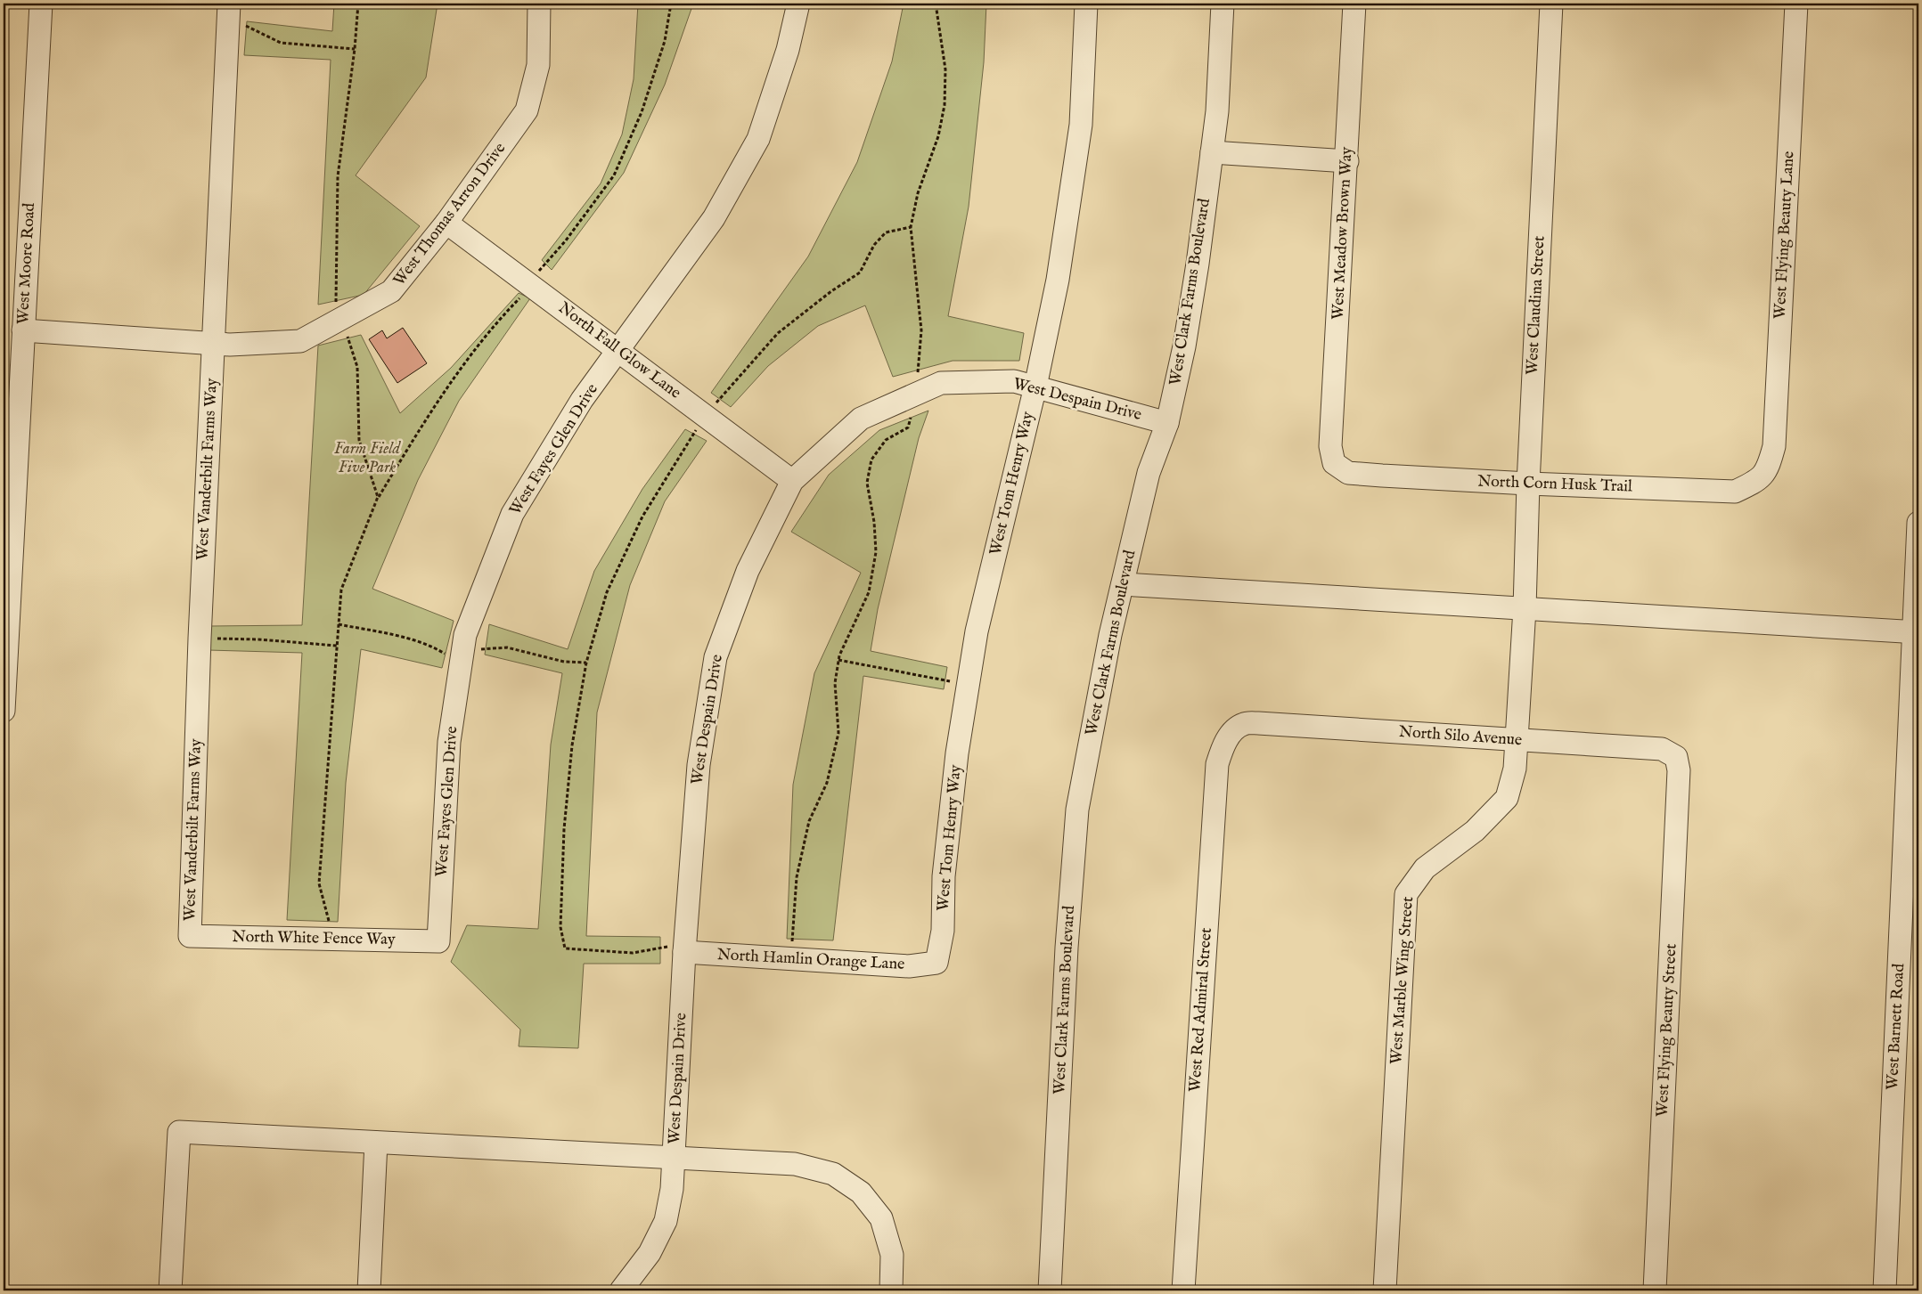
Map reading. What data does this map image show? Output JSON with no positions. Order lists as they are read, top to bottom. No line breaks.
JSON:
{"streets":{"street":["West Thomas Arron Drive","West Meadow Brown Way","West Flying Beauty Lane","West Moore Road","West Clark Farms Boulevard","West Claudina Street","North Fall Glow Lane","West Despain Drive","West Fayes Glen Drive","West Vanderbilt Farms Way","West Tom Henry Way","North Corn Husk Trail","North Silo Avenue","North White Fence Way","North Hamlin Orange Lane","West Marble Wing Street","West Red Admiral Street","West Barnett Road","West Flying Beauty Street"]},"crossings":[["West Thomas Arron Drive","West Moore Road"],["West Thomas Arron Drive","North Fall Glow Lane"],["West Thomas Arron Drive","West Vanderbilt Farms Way"],["West Meadow Brown Way","North Corn Husk Trail"],["West Flying Beauty Lane","North Corn Husk Trail"],["West Clark Farms Boulevard","West Despain Drive"],["West Claudina Street","North Corn Husk Trail"],["West Claudina Street","West Marble Wing Street"],["North Fall Glow Lane","West Despain Drive"],["North Fall Glow Lane","West Fayes Glen Drive"],["West Despain Drive","West Tom Henry Way"],["West Despain Drive","North Hamlin Orange Lane"],["West Fayes Glen Drive","North White Fence Way"],["West Vanderbilt Farms Way","North White Fence Way"],["West Tom Henry Way","North Hamlin Orange Lane"],["North Silo Avenue","West Marble Wing Street"],["North Silo Avenue","West Red Admiral Street"],["North Silo Avenue","West Flying Beauty Street"]],"parks":["Farm Field Five Park"]}
